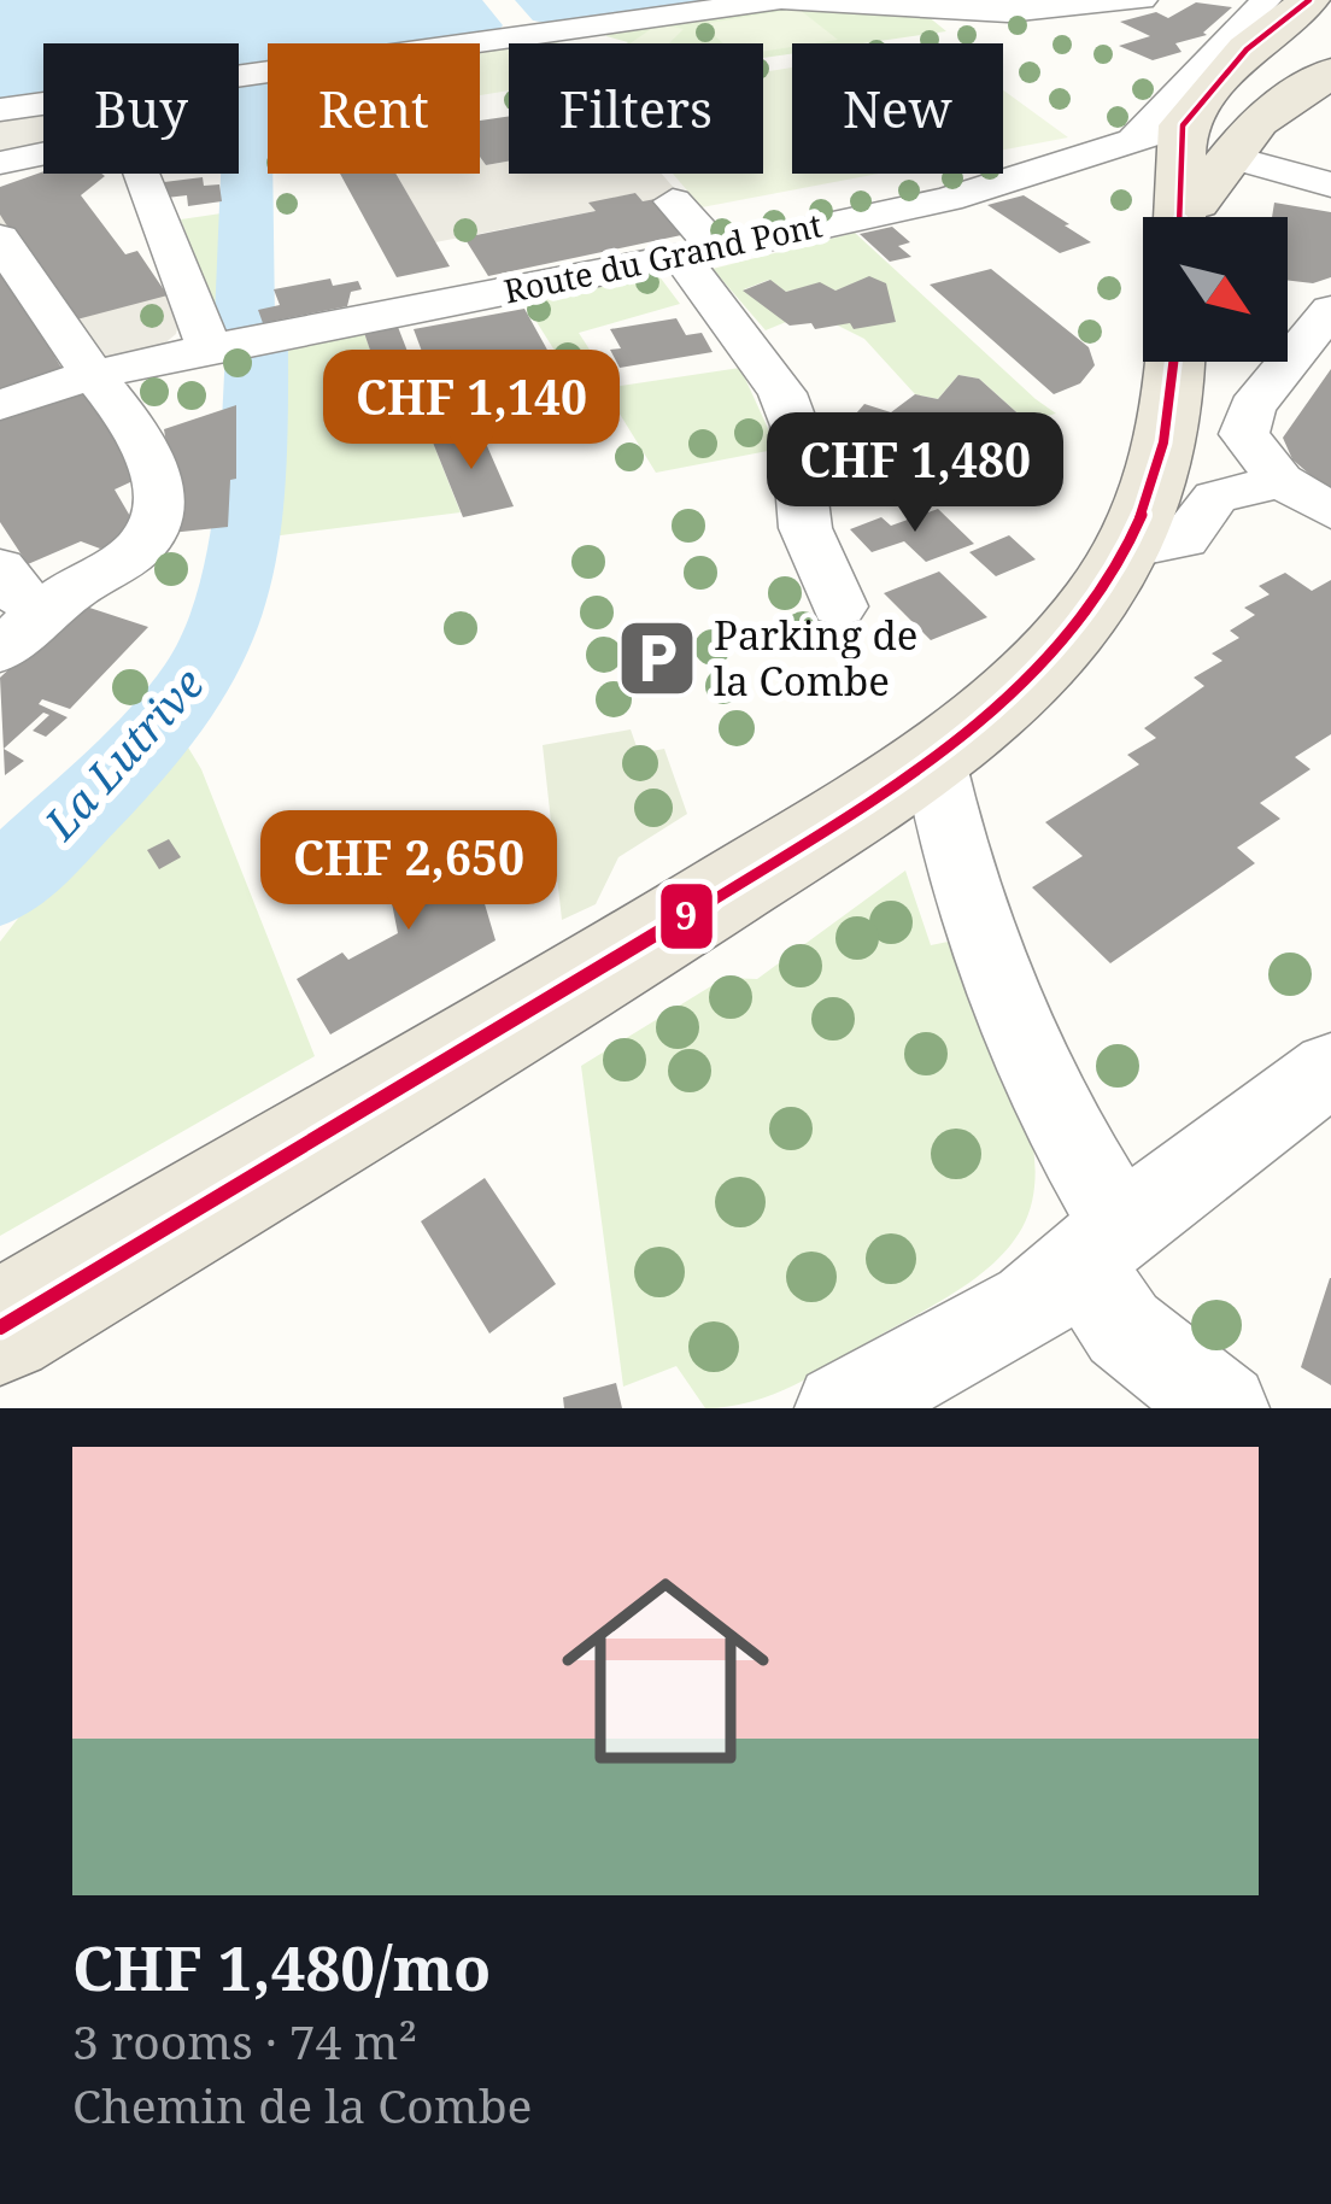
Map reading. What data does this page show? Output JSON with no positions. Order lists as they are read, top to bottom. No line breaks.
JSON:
{"streets":{"street":["Route du Grand Pont"]},"water":["La Lutrive"],"places":{"parking":["Parking de la Combe"]},"lines":["transit line 9"],"north":"bottom right","page":{"chip":["Buy","Rent","Filters","New"],"price":["CHF 1,140","CHF 1,480","CHF 2,650"],"list":[{"name":"CHF 1,480/mo","note":"3 rooms · 74 m² · Chemin de la Combe"}]}}
